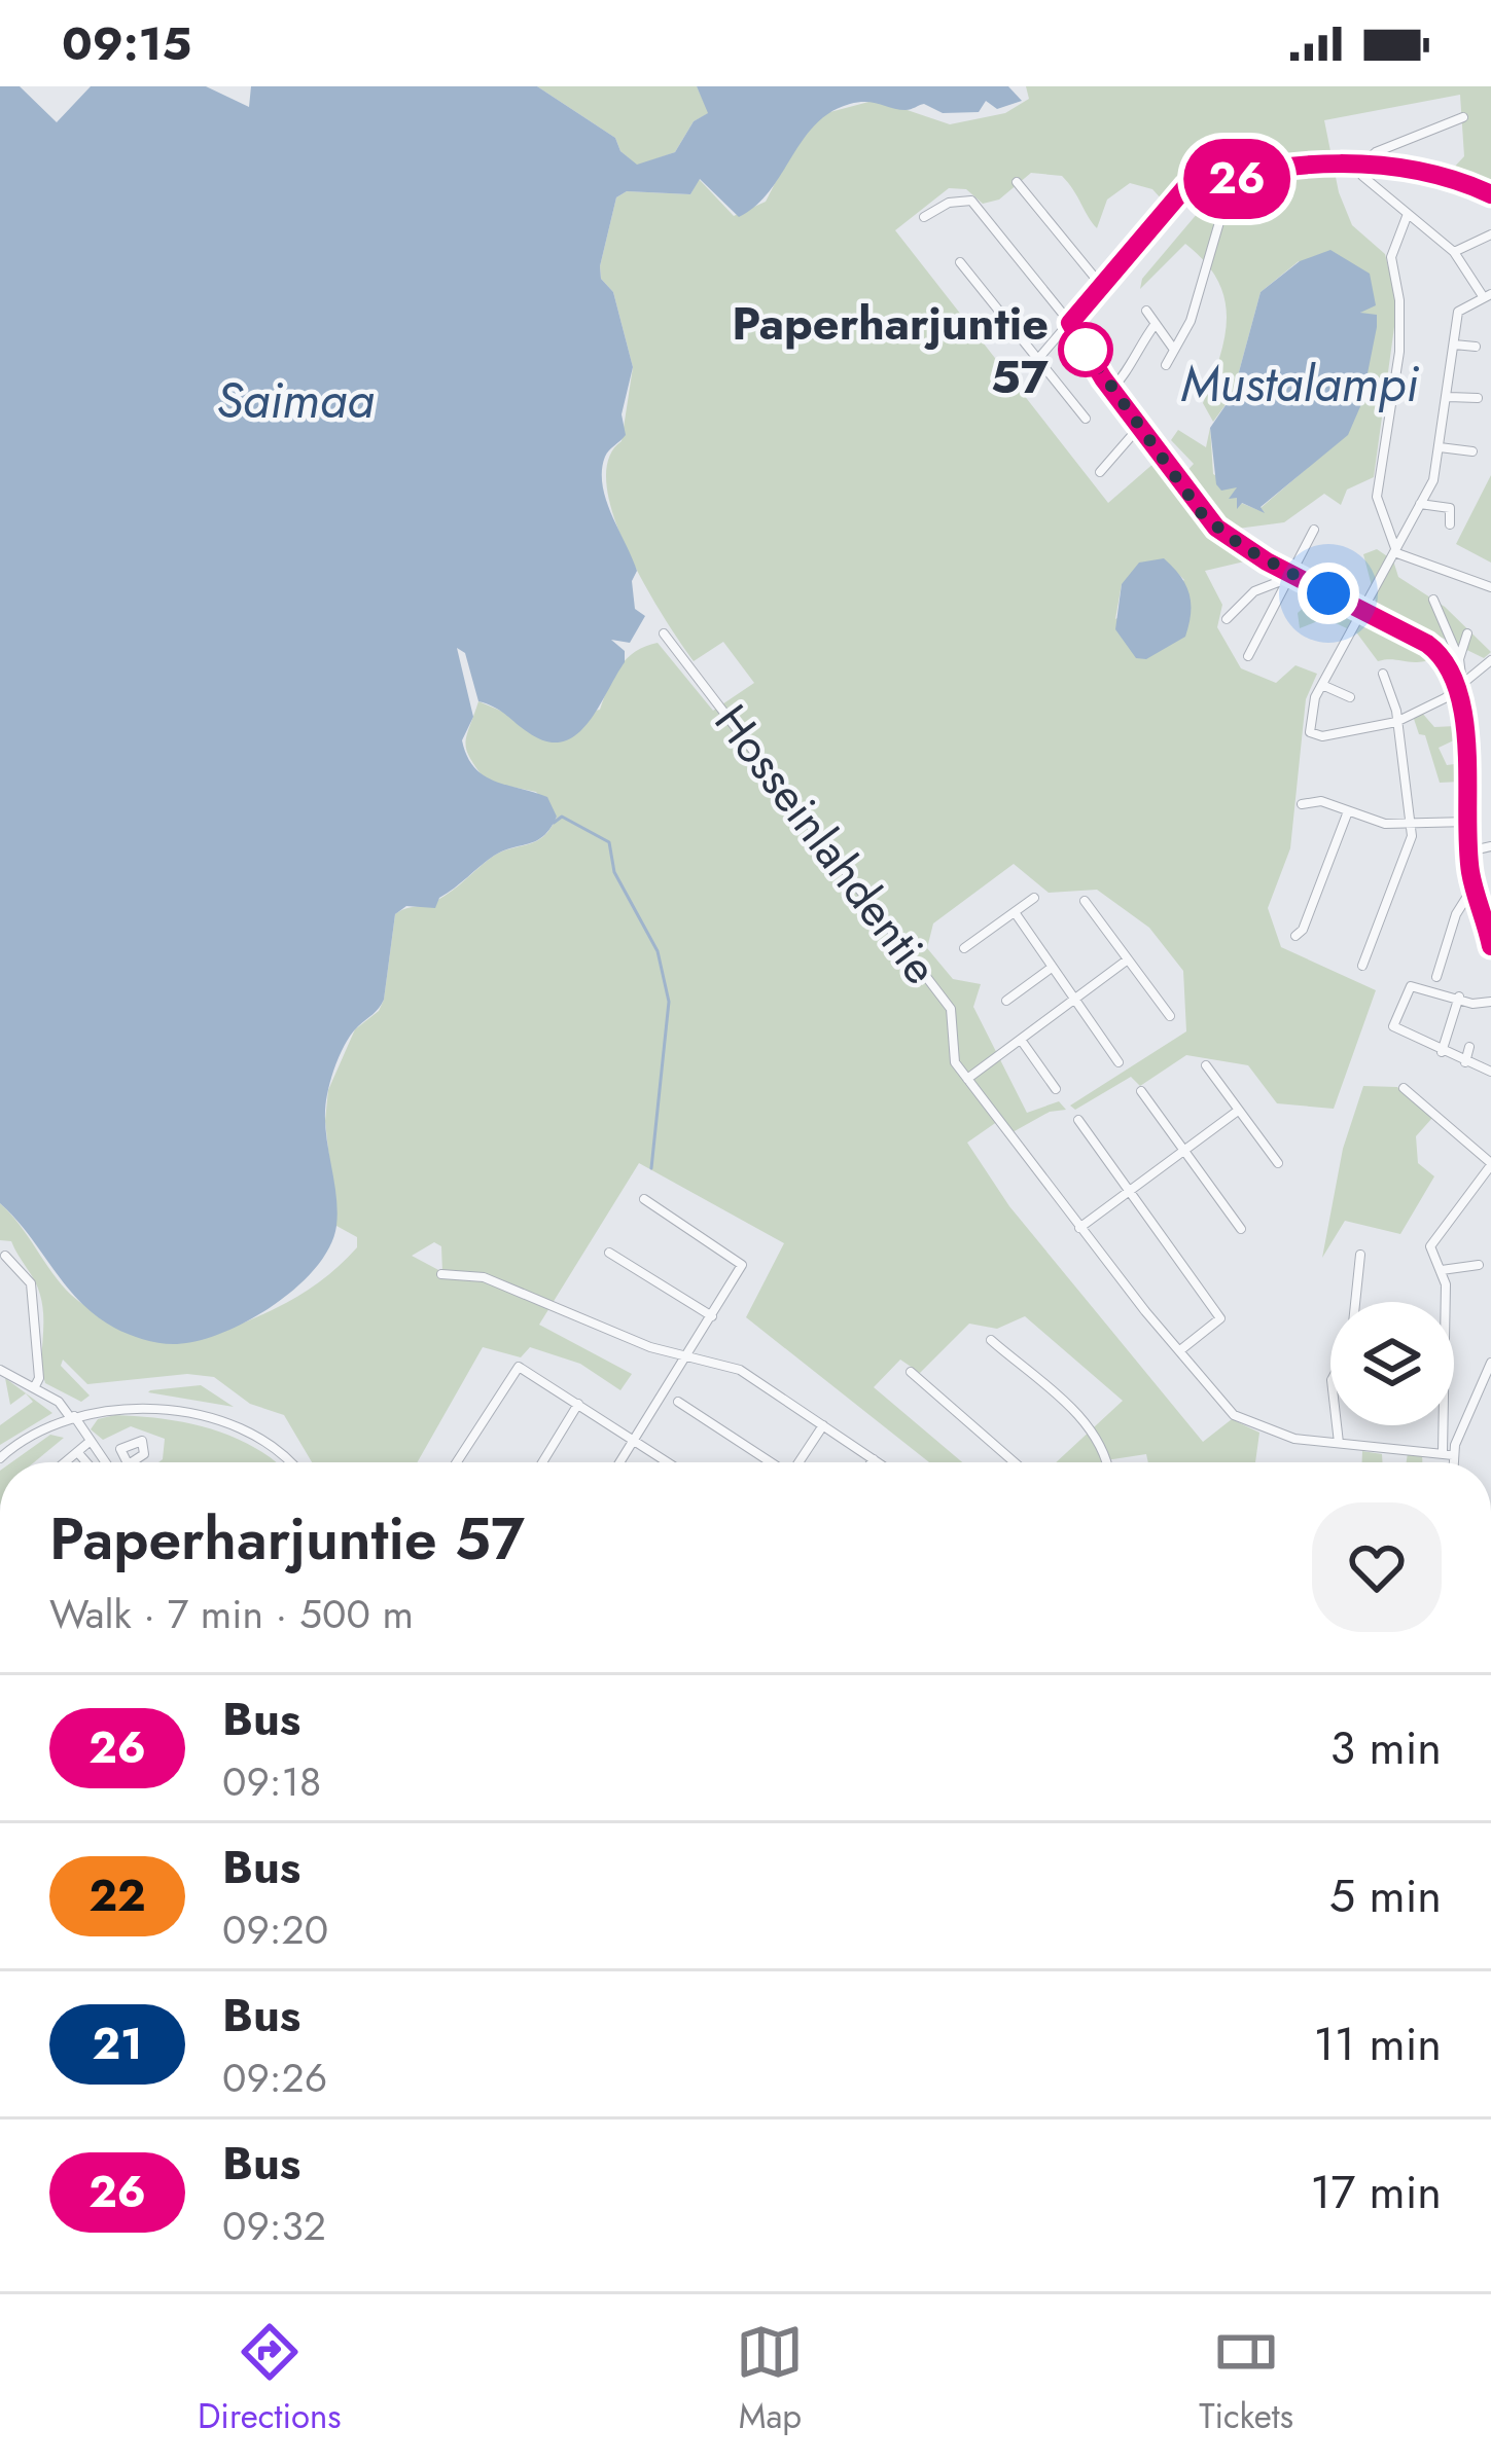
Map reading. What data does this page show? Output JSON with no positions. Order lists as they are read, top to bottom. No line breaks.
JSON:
{"streets":{"street":["Hosseinlahdentie"]},"water":["Mustalampi","Saimaa"],"places":["Paperharjuntie 57"],"lines":["bus line 26"],"page":{"status":"09:15","on_map":"26","heading":["Paperharjuntie 57","Walk · 7 min · 500 m"],"list":[{"mark":"26","name":"Bus","note":"09:18","value":"3 min"},{"mark":"22","name":"Bus","note":"09:20","value":"5 min"},{"mark":"21","name":"Bus","note":"09:26","value":"11 min"},{"mark":"26","name":"Bus","note":"09:32","value":"17 min"}],"tabs":["Directions","Map","Tickets"]}}
